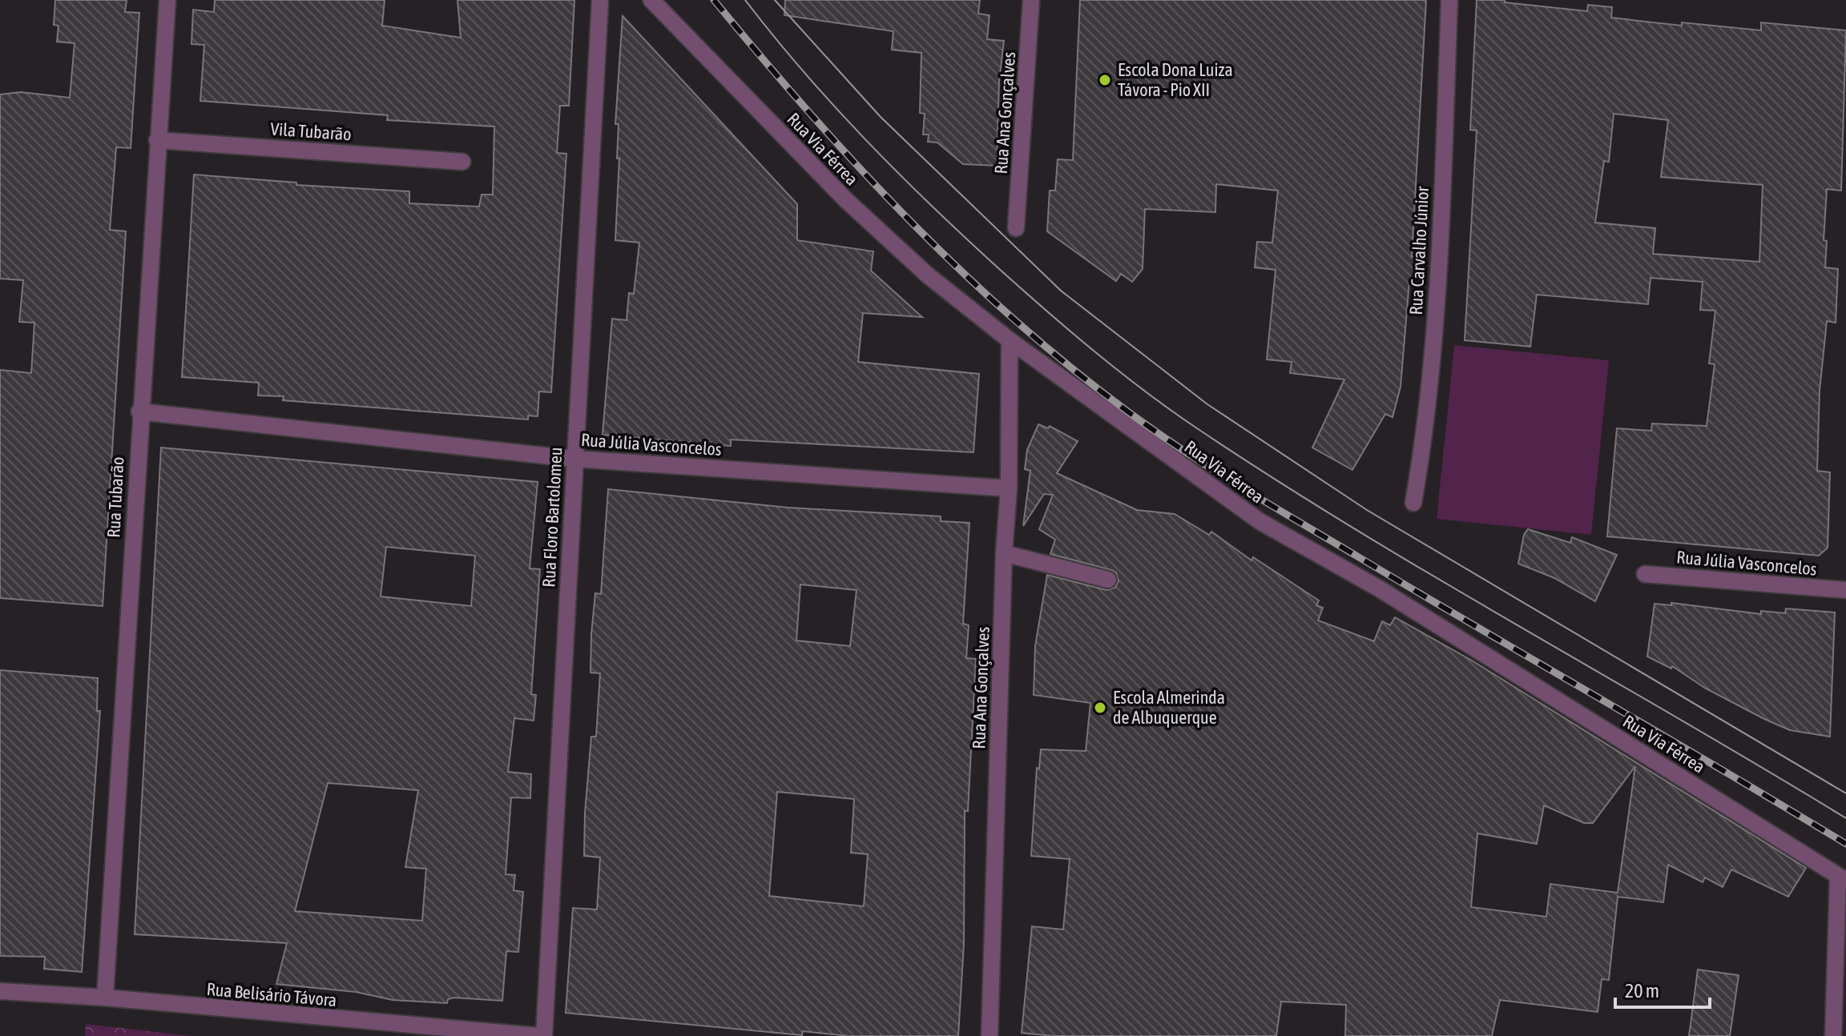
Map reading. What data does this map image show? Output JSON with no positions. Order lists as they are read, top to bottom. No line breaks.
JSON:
{"streets":{"street":["Rua Ana Gonçalves","Vila Tubarão","Rua Via Férrea","Rua Carvalho Júnior","Rua Júlia Vasconcelos","Rua Tubarão","Rua Floro Bartolomeu","Rua Belisário Távora"]},"crossings":[["Rua Ana Gonçalves","Rua Via Férrea"],["Rua Ana Gonçalves","Rua Júlia Vasconcelos"],["Vila Tubarão","Rua Tubarão"],["Rua Júlia Vasconcelos","Rua Tubarão"],["Rua Júlia Vasconcelos","Rua Floro Bartolomeu"],["Rua Tubarão","Rua Belisário Távora"]],"places":["Escola Dona Luiza Távora - Pio XII","Escola Almerinda de Albuquerque"],"scale_bar":"20 m"}
